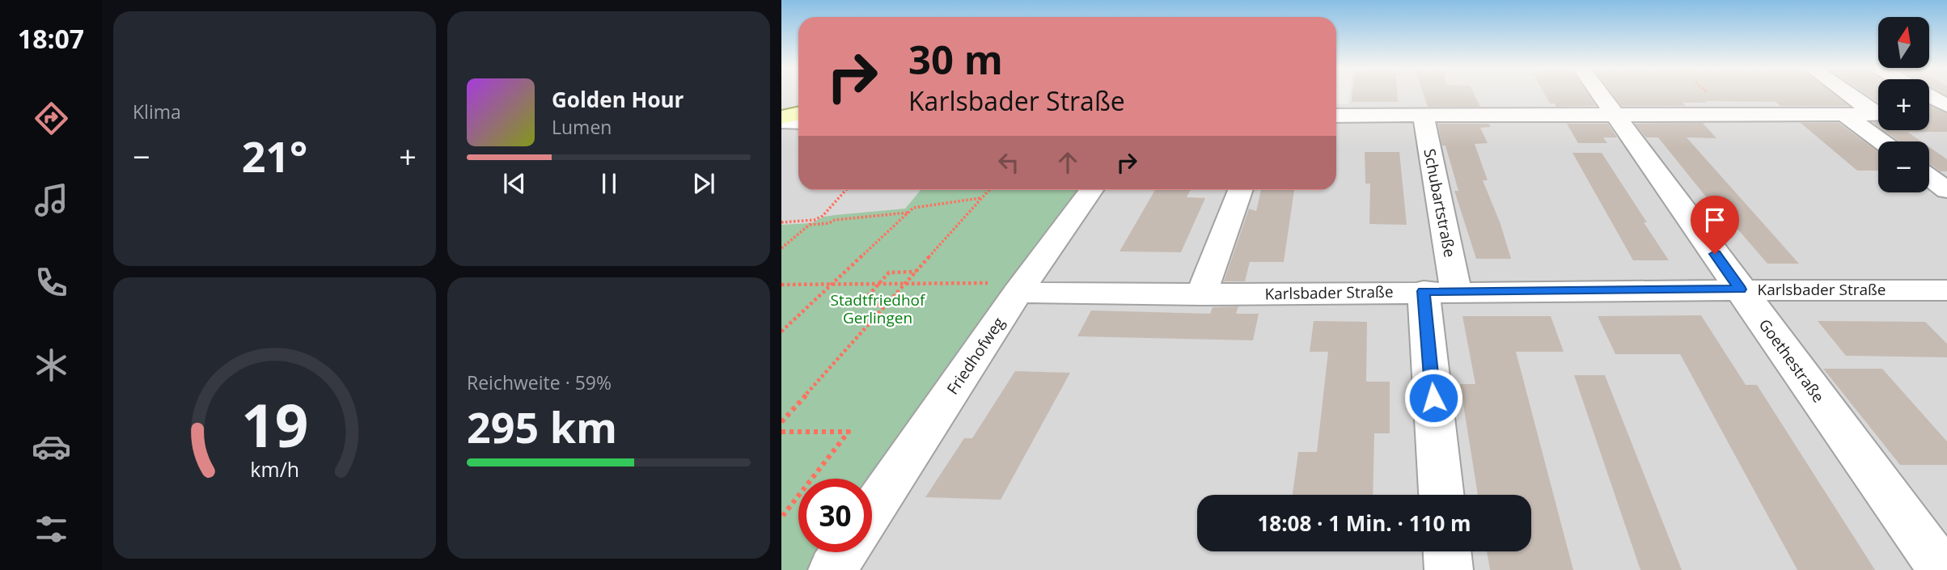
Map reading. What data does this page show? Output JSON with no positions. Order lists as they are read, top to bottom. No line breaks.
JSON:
{"streets":{"street":["Schubartstraße","Karlsbader Straße","Friedhofweg","Goethestraße"]},"crossings":[["Schubartstraße","Karlsbader Straße"],["Karlsbader Straße","Friedhofweg"],["Karlsbader Straße","Goethestraße"]],"parks":["Stadtfriedhof Gerlingen"],"north":"top","page":{"tabs":"18:07","tile":["Klima",["Reichweite · 59%","295 km"]],"map_buttons":["+","−"],"turn":["30 m","Karlsbader Straße"],"song":["Golden Hour","Lumen"],"heat":["−","21°","+"],"limit":"30","trip":"18:08 · 1 Min. · 110 m","gauge":["19","km/h"]}}
